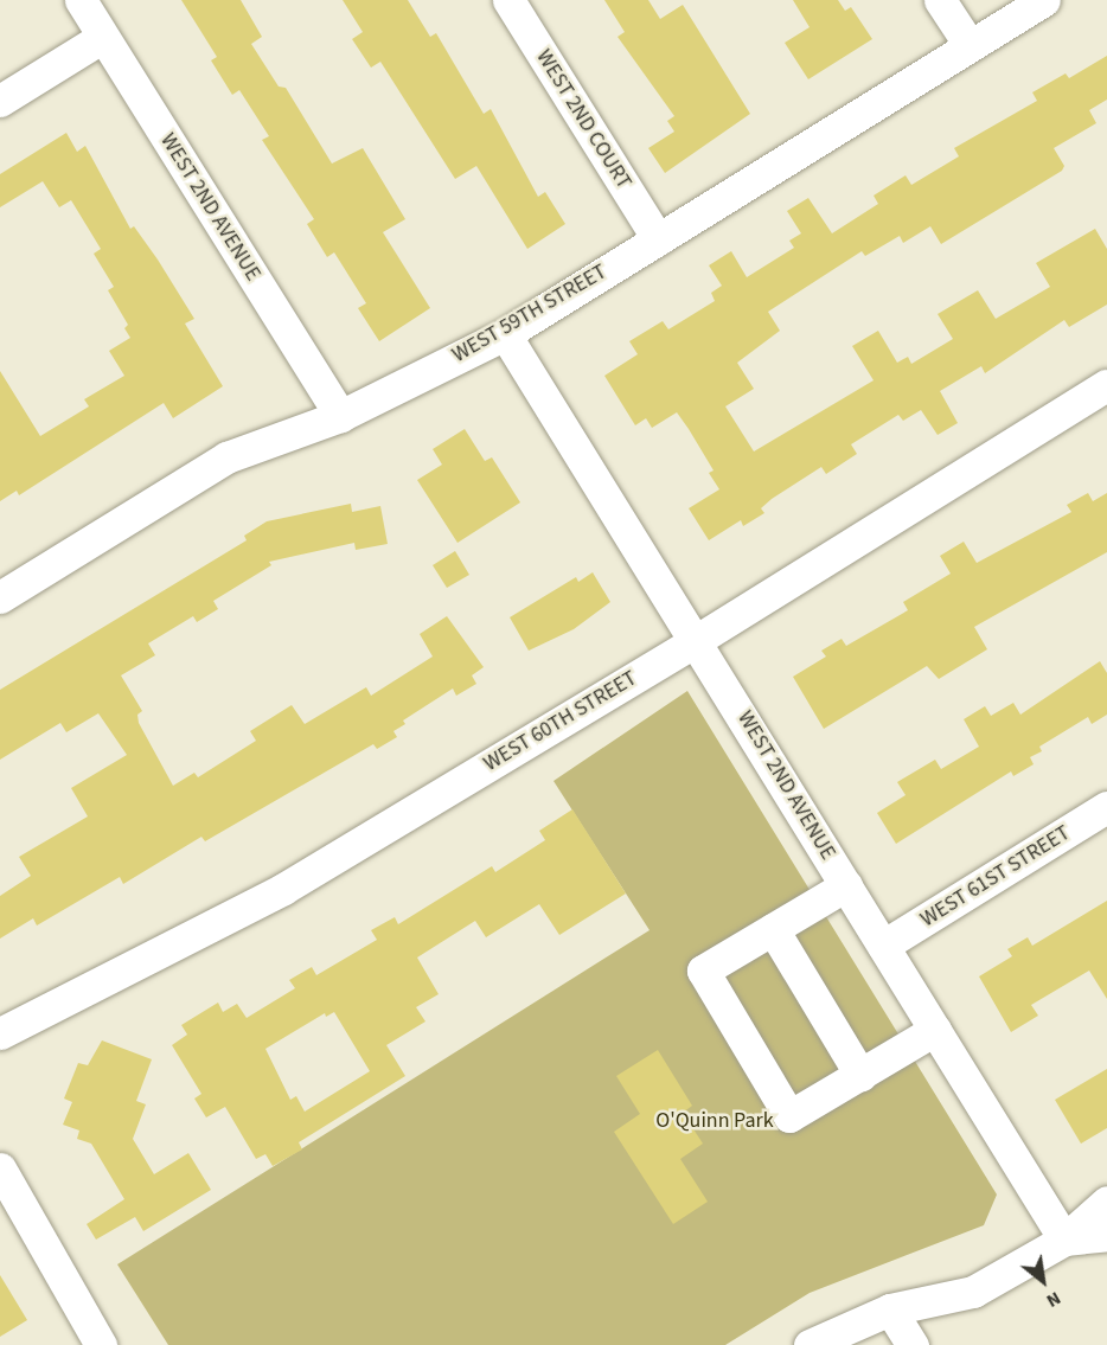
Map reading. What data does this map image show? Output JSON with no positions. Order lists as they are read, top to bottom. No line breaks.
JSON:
{"streets":{"street":["WEST 2ND COURT","WEST 2ND AVENUE","WEST 59TH STREET","WEST 60TH STREET","WEST 61ST STREET"]},"crossings":[["WEST 2ND COURT","WEST 59TH STREET"],["WEST 2ND AVENUE","WEST 59TH STREET"],["WEST 2ND AVENUE","WEST 60TH STREET"],["WEST 2ND AVENUE","WEST 61ST STREET"]],"parks":["O'Quinn Park"],"north":"bottom right"}
